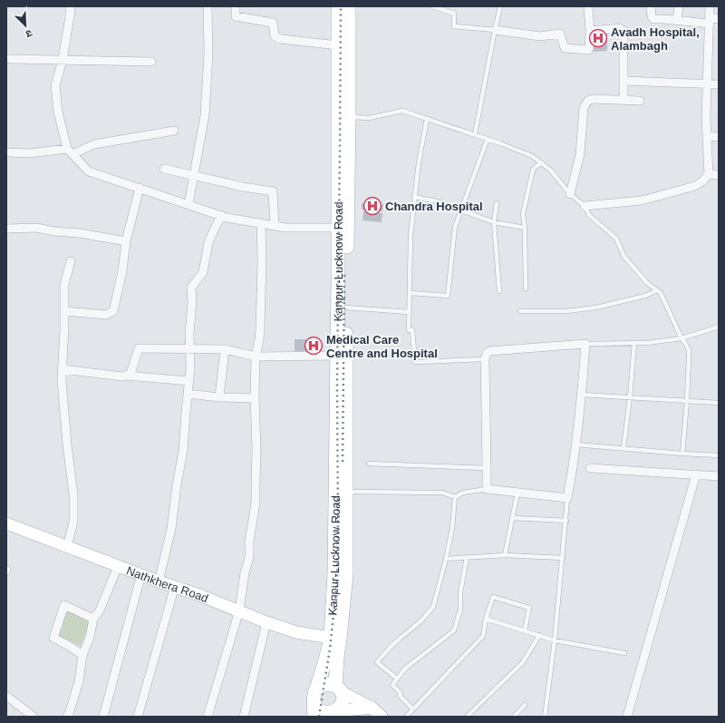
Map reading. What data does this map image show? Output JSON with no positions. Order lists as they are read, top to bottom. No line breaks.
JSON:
{"streets":{"main road":["Kanpur-Lucknow Road"],"street":["Nathkhera Road"]},"crossings":[["Kanpur-Lucknow Road","Nathkhera Road"]],"places":{"hospital":["Avadh Hospital, Alambagh","Chandra Hospital","Medical Care Centre and Hospital"]},"north":"bottom right"}
